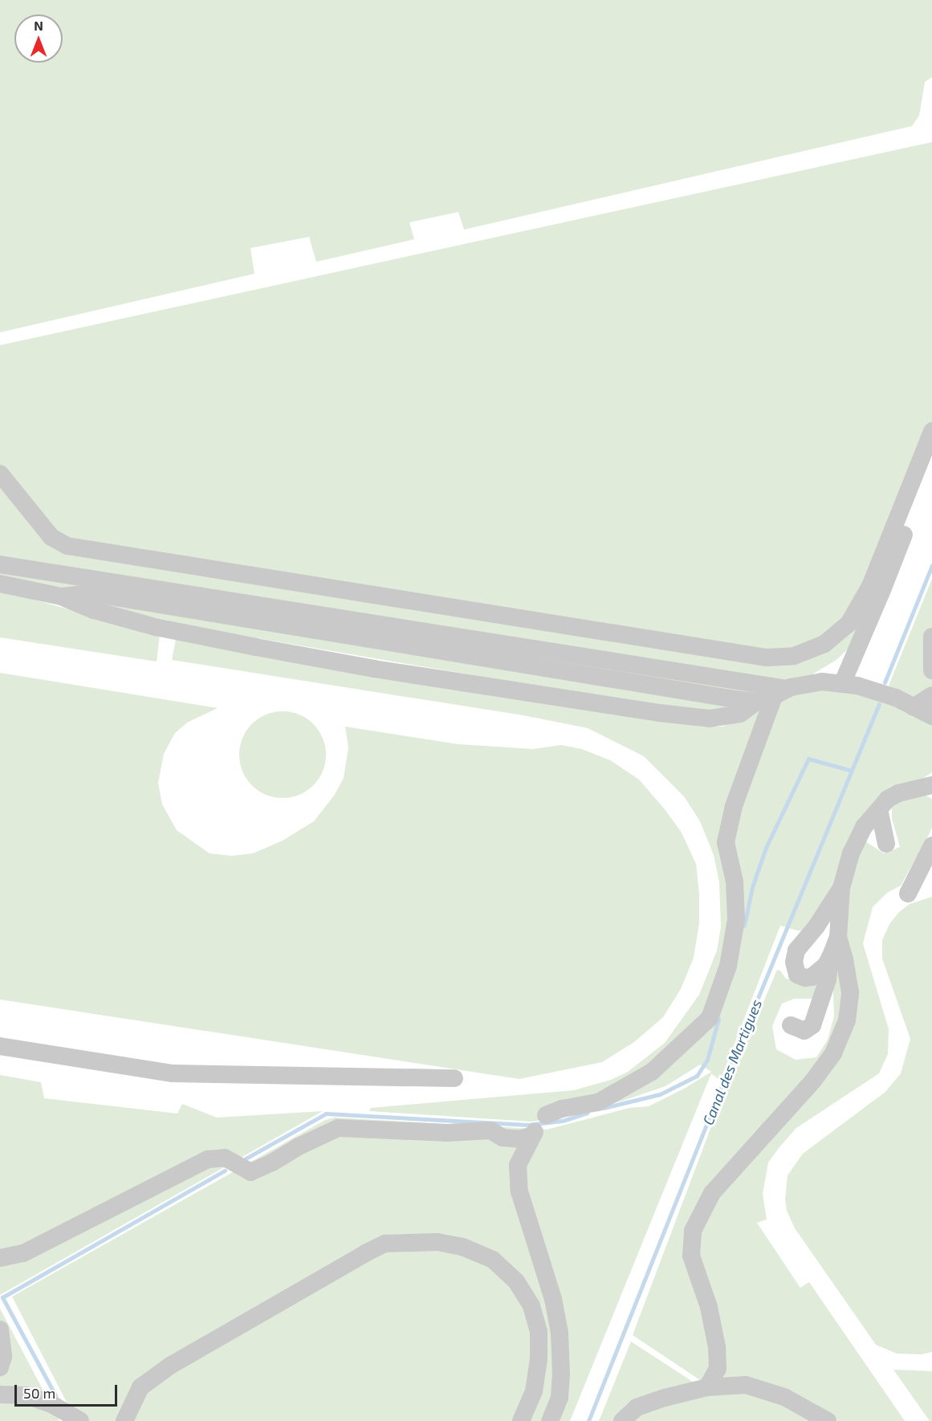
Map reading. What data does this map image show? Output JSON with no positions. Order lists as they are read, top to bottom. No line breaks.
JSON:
{"water":["Canal des Martigues"],"scale_bar":"50 m","north":"top"}
